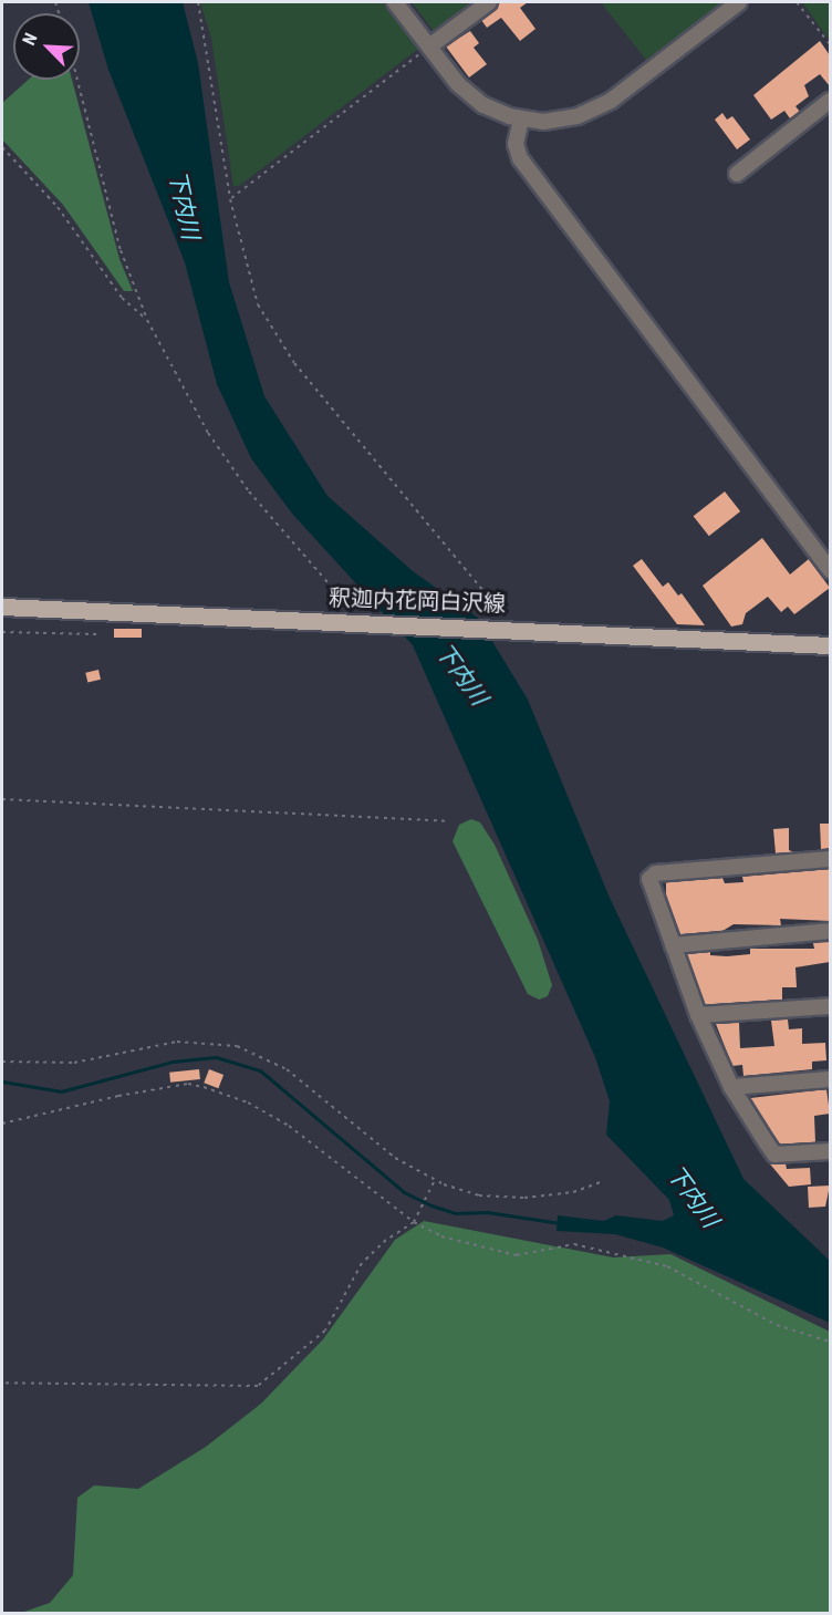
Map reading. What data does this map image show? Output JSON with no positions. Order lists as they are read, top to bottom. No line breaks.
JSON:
{"streets":{"main road":["釈迦内花岡白沢線"]},"water":["下内川"],"north":"top left"}
